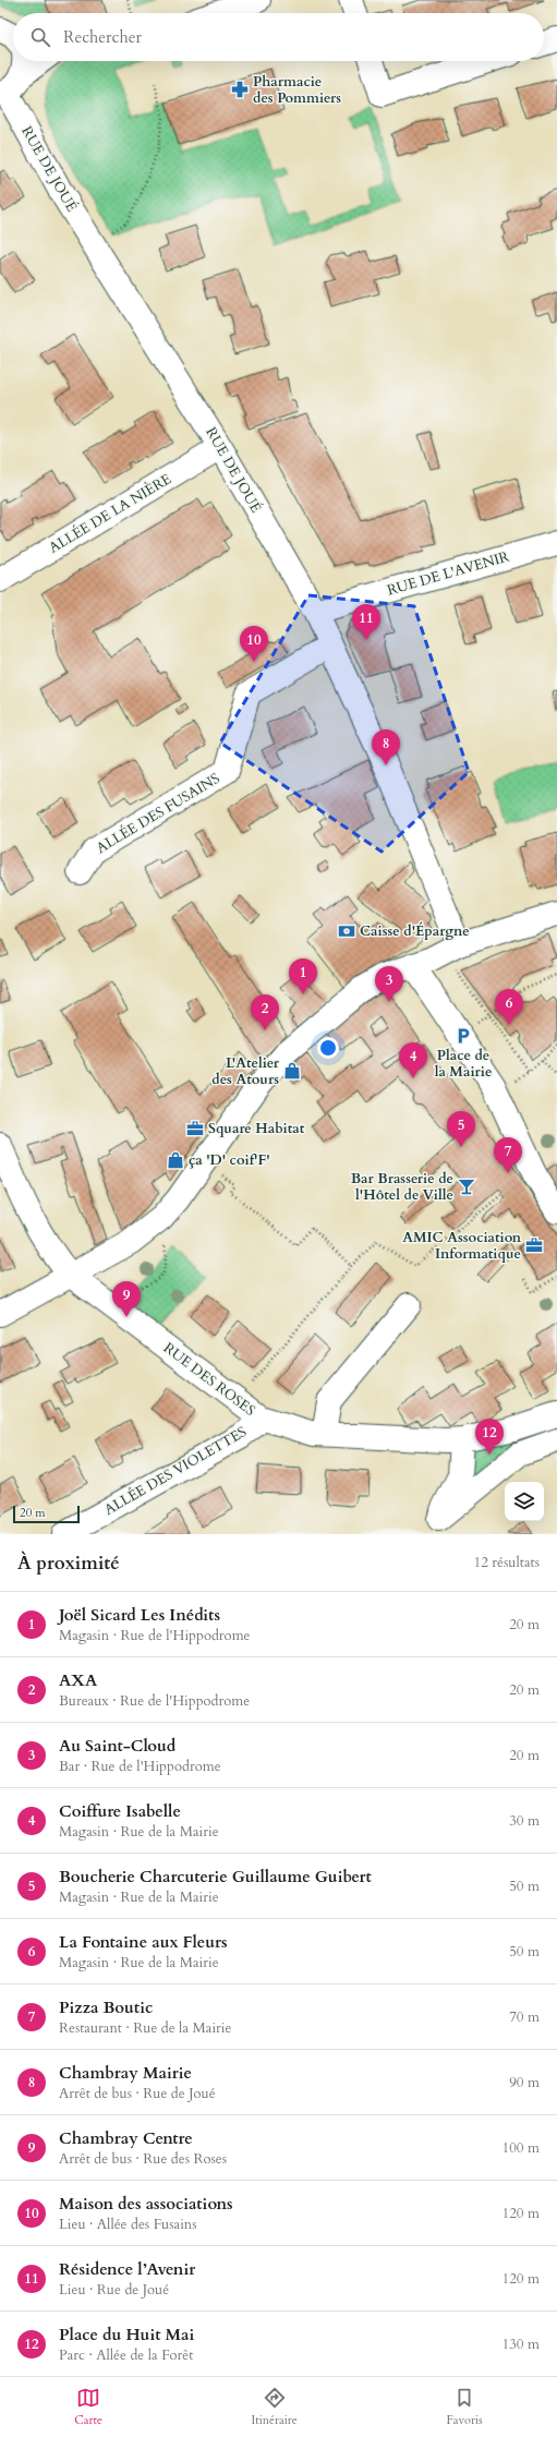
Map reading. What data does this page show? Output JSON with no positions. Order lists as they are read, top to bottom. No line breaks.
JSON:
{"streets":{"street":["RUE DE JOUÉ","ALLÉE DE LA NIÈRE","RUE DE L'AVENIR","ALLÉE DES FUSAINS","RUE DES ROSES","ALLÉE DES VIOLETTES"]},"crossings":[["RUE DE JOUÉ","ALLÉE DE LA NIÈRE"],["RUE DE JOUÉ","RUE DE L'AVENIR"],["RUE DE JOUÉ","ALLÉE DES FUSAINS"],["RUE DES ROSES","ALLÉE DES VIOLETTES"]],"places":{"pharmacy":["Pharmacie des Pommiers"],"bank":["Caisse d'Épargne"],"parking":["Place de la Mairie"],"shop":["L'Atelier des Atours","ça 'D' coif'F'"],"office":["Square Habitat","AMIC Association Informatique"],"bar":["Bar Brasserie de l'Hôtel de Ville"]},"scale_bar":"20 m","page":{"search":"Rechercher","pins":["11","10","8","1","3","6","2","4","5","7","9","12"],"scale":"20 m","heading":["À proximité","12 résultats"],"list":[{"mark":"1","name":"Joël Sicard Les Inédits","note":"Magasin · Rue de l'Hippodrome","value":"20 m"},{"mark":"2","name":"AXA","note":"Bureaux · Rue de l'Hippodrome","value":"20 m"},{"mark":"3","name":"Au Saint-Cloud","note":"Bar · Rue de l'Hippodrome","value":"20 m"},{"mark":"4","name":"Coiffure Isabelle","note":"Magasin · Rue de la Mairie","value":"30 m"},{"mark":"5","name":"Boucherie Charcuterie Guillaume Guibert","note":"Magasin · Rue de la Mairie","value":"50 m"},{"mark":"6","name":"La Fontaine aux Fleurs","note":"Magasin · Rue de la Mairie","value":"50 m"},{"mark":"7","name":"Pizza Boutic","note":"Restaurant · Rue de la Mairie","value":"70 m"},{"mark":"8","name":"Chambray Mairie","note":"Arrêt de bus · Rue de Joué","value":"90 m"},{"mark":"9","name":"Chambray Centre","note":"Arrêt de bus · Rue des Roses","value":"100 m"},{"mark":"10","name":"Maison des associations","note":"Lieu · Allée des Fusains","value":"120 m"},{"mark":"11","name":"Résidence l’Avenir","note":"Lieu · Rue de Joué","value":"120 m"},{"mark":"12","name":"Place du Huit Mai","note":"Parc · Allée de la Forêt","value":"130 m"}],"nav":["Carte","Itinéraire","Favoris"]}}
